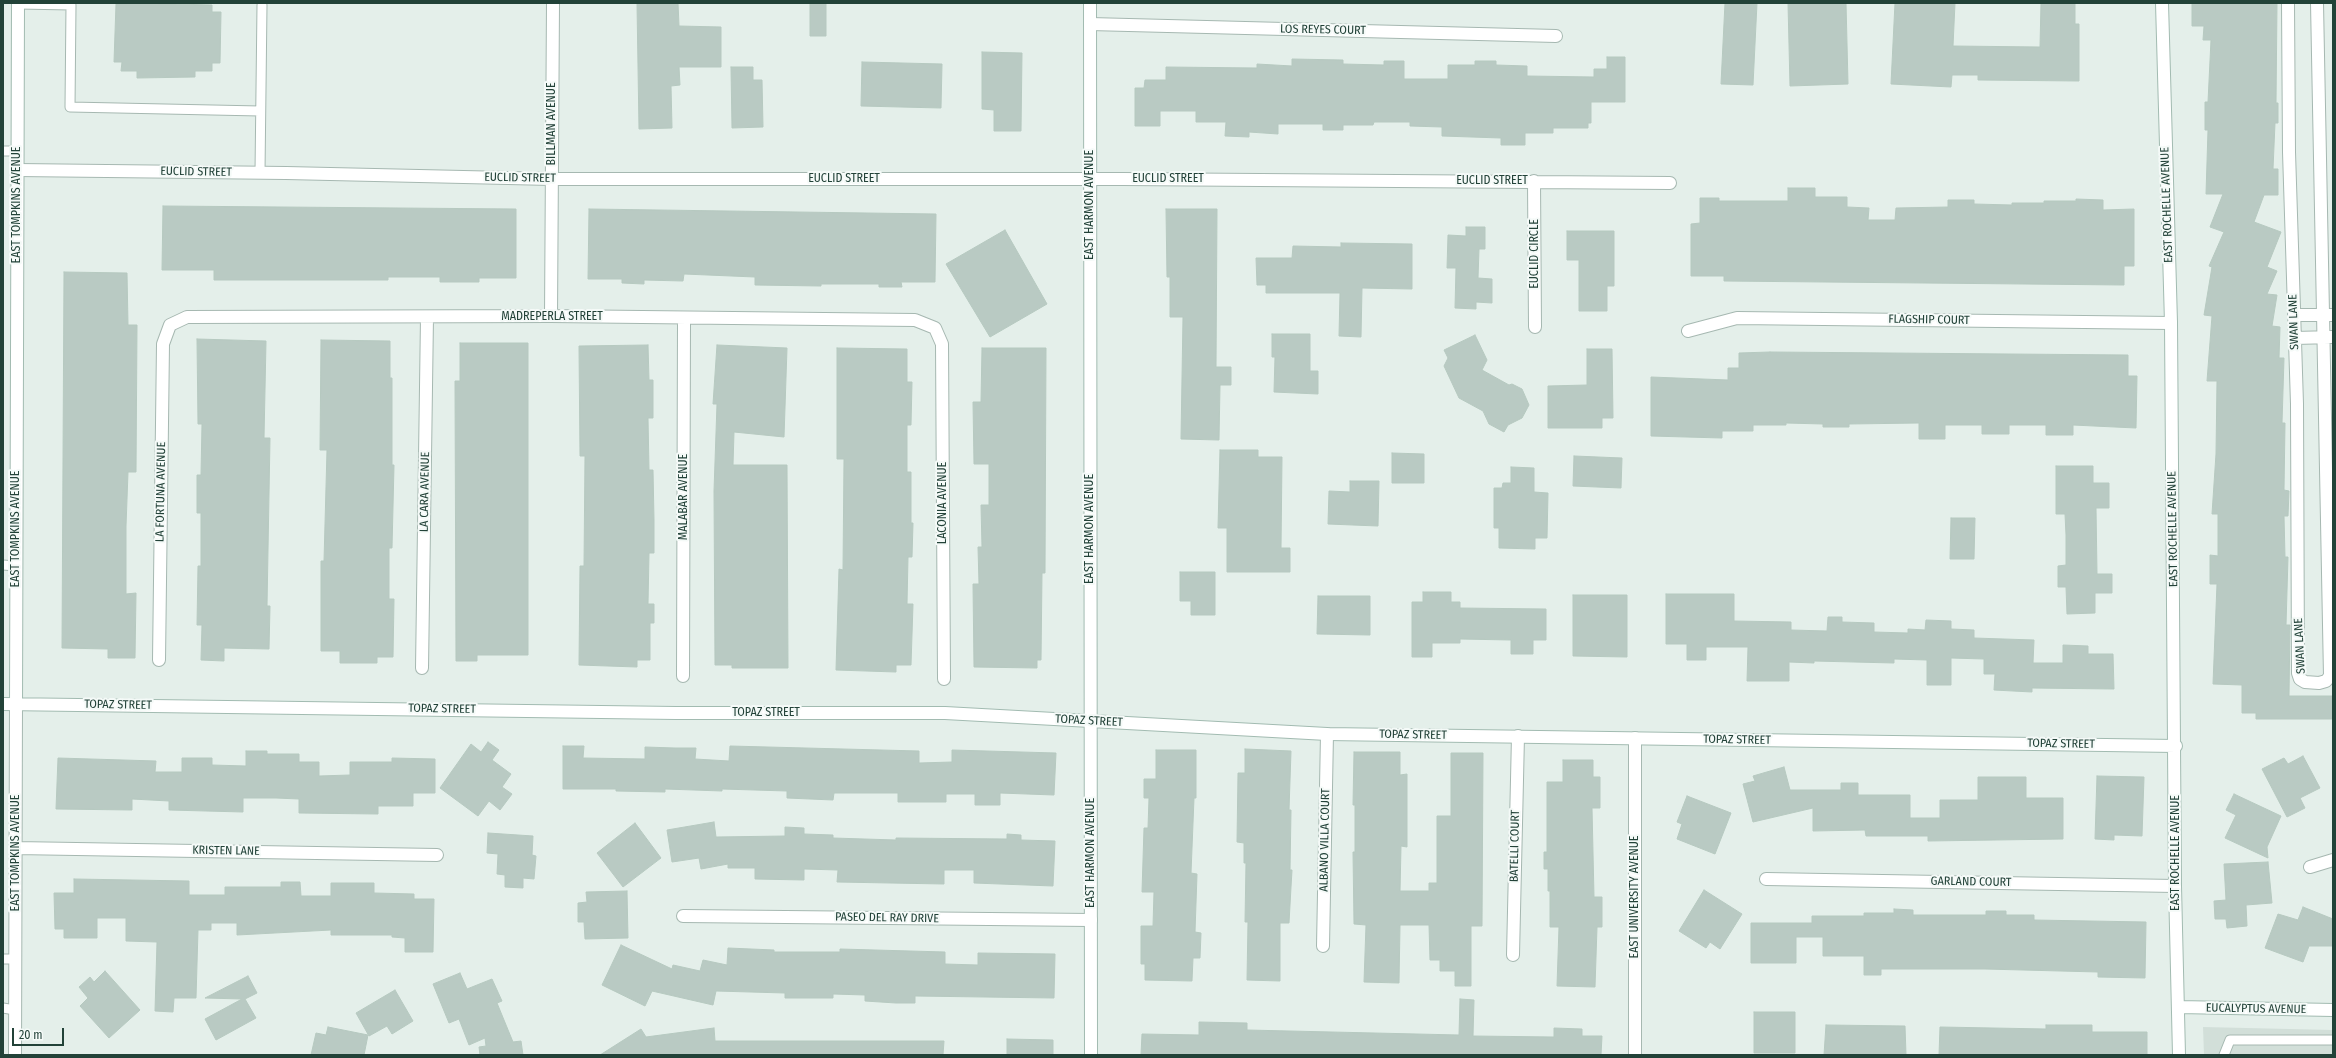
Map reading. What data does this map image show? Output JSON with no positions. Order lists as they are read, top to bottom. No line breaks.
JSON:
{"streets":{"street":["LOS REYES COURT","BILLMAN AVENUE","EUCLID STREET","EAST TOMPKINS AVENUE","EAST HARMON AVENUE","EAST ROCHELLE AVENUE","EUCLID CIRCLE","MADREPERLA STREET","FLAGSHIP COURT","SWAN LANE","LA FORTUNA AVENUE","LA CARA AVENUE","MALABAR AVENUE","LACONIA AVENUE","TOPAZ STREET","ALBANO VILLA COURT","BATELLI COURT","KRISTEN LANE","GARLAND COURT","EAST UNIVERSITY AVENUE","PASEO DEL RAY DRIVE","EUCALYPTUS AVENUE"]},"crossings":[["LOS REYES COURT","EAST HARMON AVENUE"],["BILLMAN AVENUE","EUCLID STREET"],["BILLMAN AVENUE","MADREPERLA STREET"],["EUCLID STREET","EAST TOMPKINS AVENUE"],["EUCLID STREET","EAST HARMON AVENUE"],["EUCLID STREET","EUCLID CIRCLE"],["EAST TOMPKINS AVENUE","TOPAZ STREET"],["EAST TOMPKINS AVENUE","KRISTEN LANE"],["EAST HARMON AVENUE","TOPAZ STREET"],["EAST HARMON AVENUE","PASEO DEL RAY DRIVE"],["EAST ROCHELLE AVENUE","FLAGSHIP COURT"],["EAST ROCHELLE AVENUE","TOPAZ STREET"],["EAST ROCHELLE AVENUE","GARLAND COURT"],["EAST ROCHELLE AVENUE","EUCALYPTUS AVENUE"],["MADREPERLA STREET","LA FORTUNA AVENUE"],["MADREPERLA STREET","LA CARA AVENUE"],["MADREPERLA STREET","MALABAR AVENUE"],["MADREPERLA STREET","LACONIA AVENUE"],["TOPAZ STREET","ALBANO VILLA COURT"],["TOPAZ STREET","BATELLI COURT"],["TOPAZ STREET","EAST UNIVERSITY AVENUE"]],"scale_bar":"20 m"}
